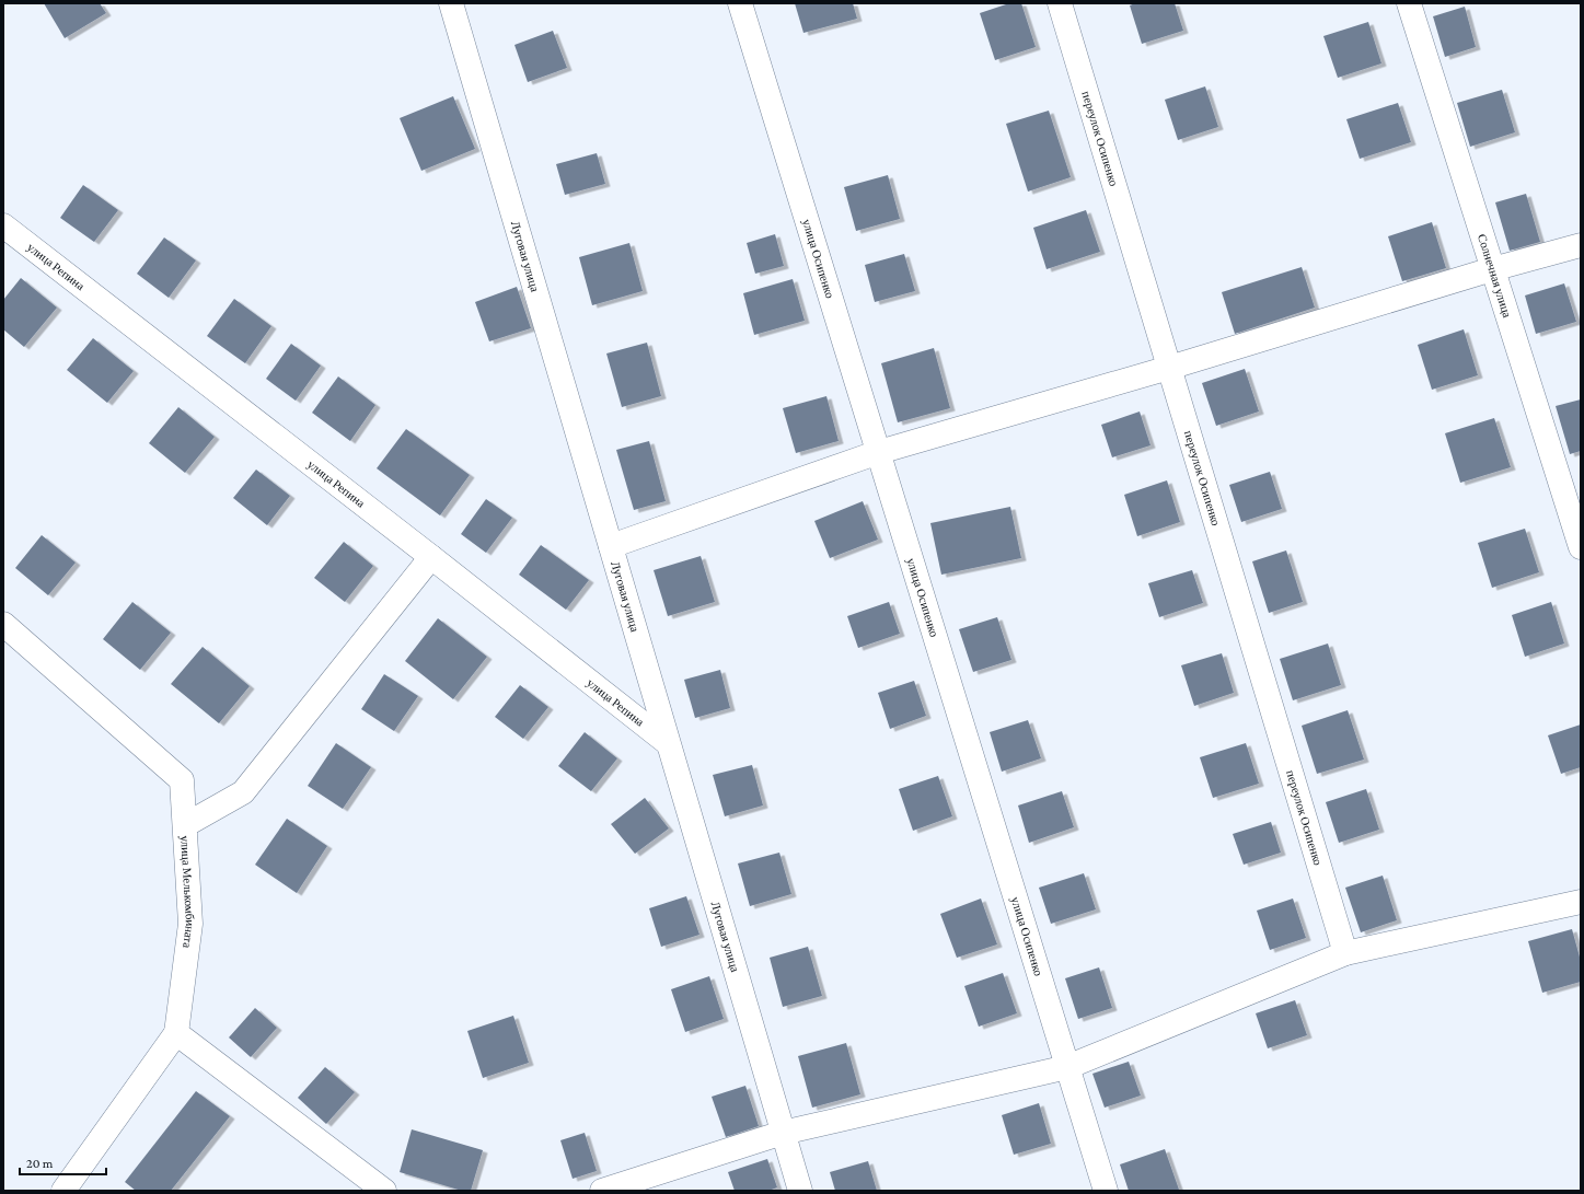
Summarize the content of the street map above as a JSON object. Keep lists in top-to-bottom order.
{
  "streets": {
    "street": [
      "переулок Осипенко",
      "Луговая улица",
      "улица Осипенко",
      "улица Репина",
      "Солнечная улица",
      "улица Мелькомбината"
    ]
  },
  "crossings": [
    ["Луговая улица", "улица Репина"]
  ],
  "scale_bar": "20 m"
}
